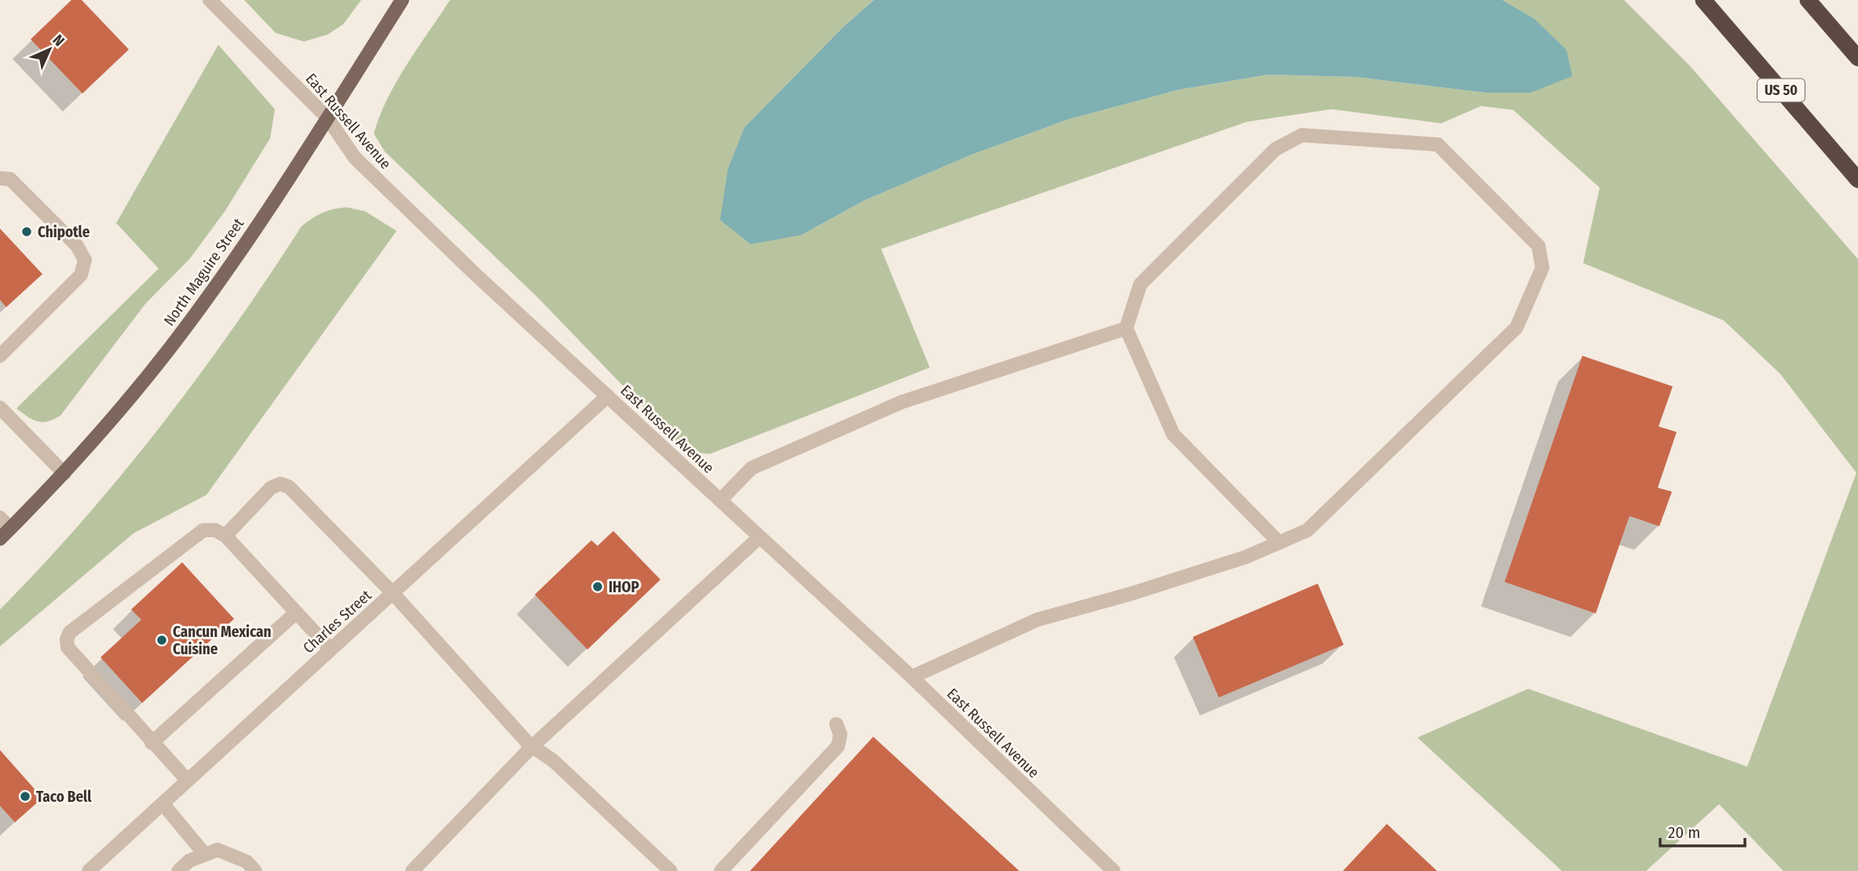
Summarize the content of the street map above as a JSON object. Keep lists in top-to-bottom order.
{
  "streets": {
    "highway": ["US 50"],
    "main road": ["North Maguire Street"],
    "street": ["East Russell Avenue", "Charles Street"]
  },
  "crossings": [
    ["East Russell Avenue", "North Maguire Street"],
    ["East Russell Avenue", "Charles Street"]
  ],
  "places": [
    "Chipotle",
    "IHOP",
    "Cancun Mexican Cuisine",
    "Taco Bell"
  ],
  "scale_bar": "20 m",
  "north": "top right"
}
